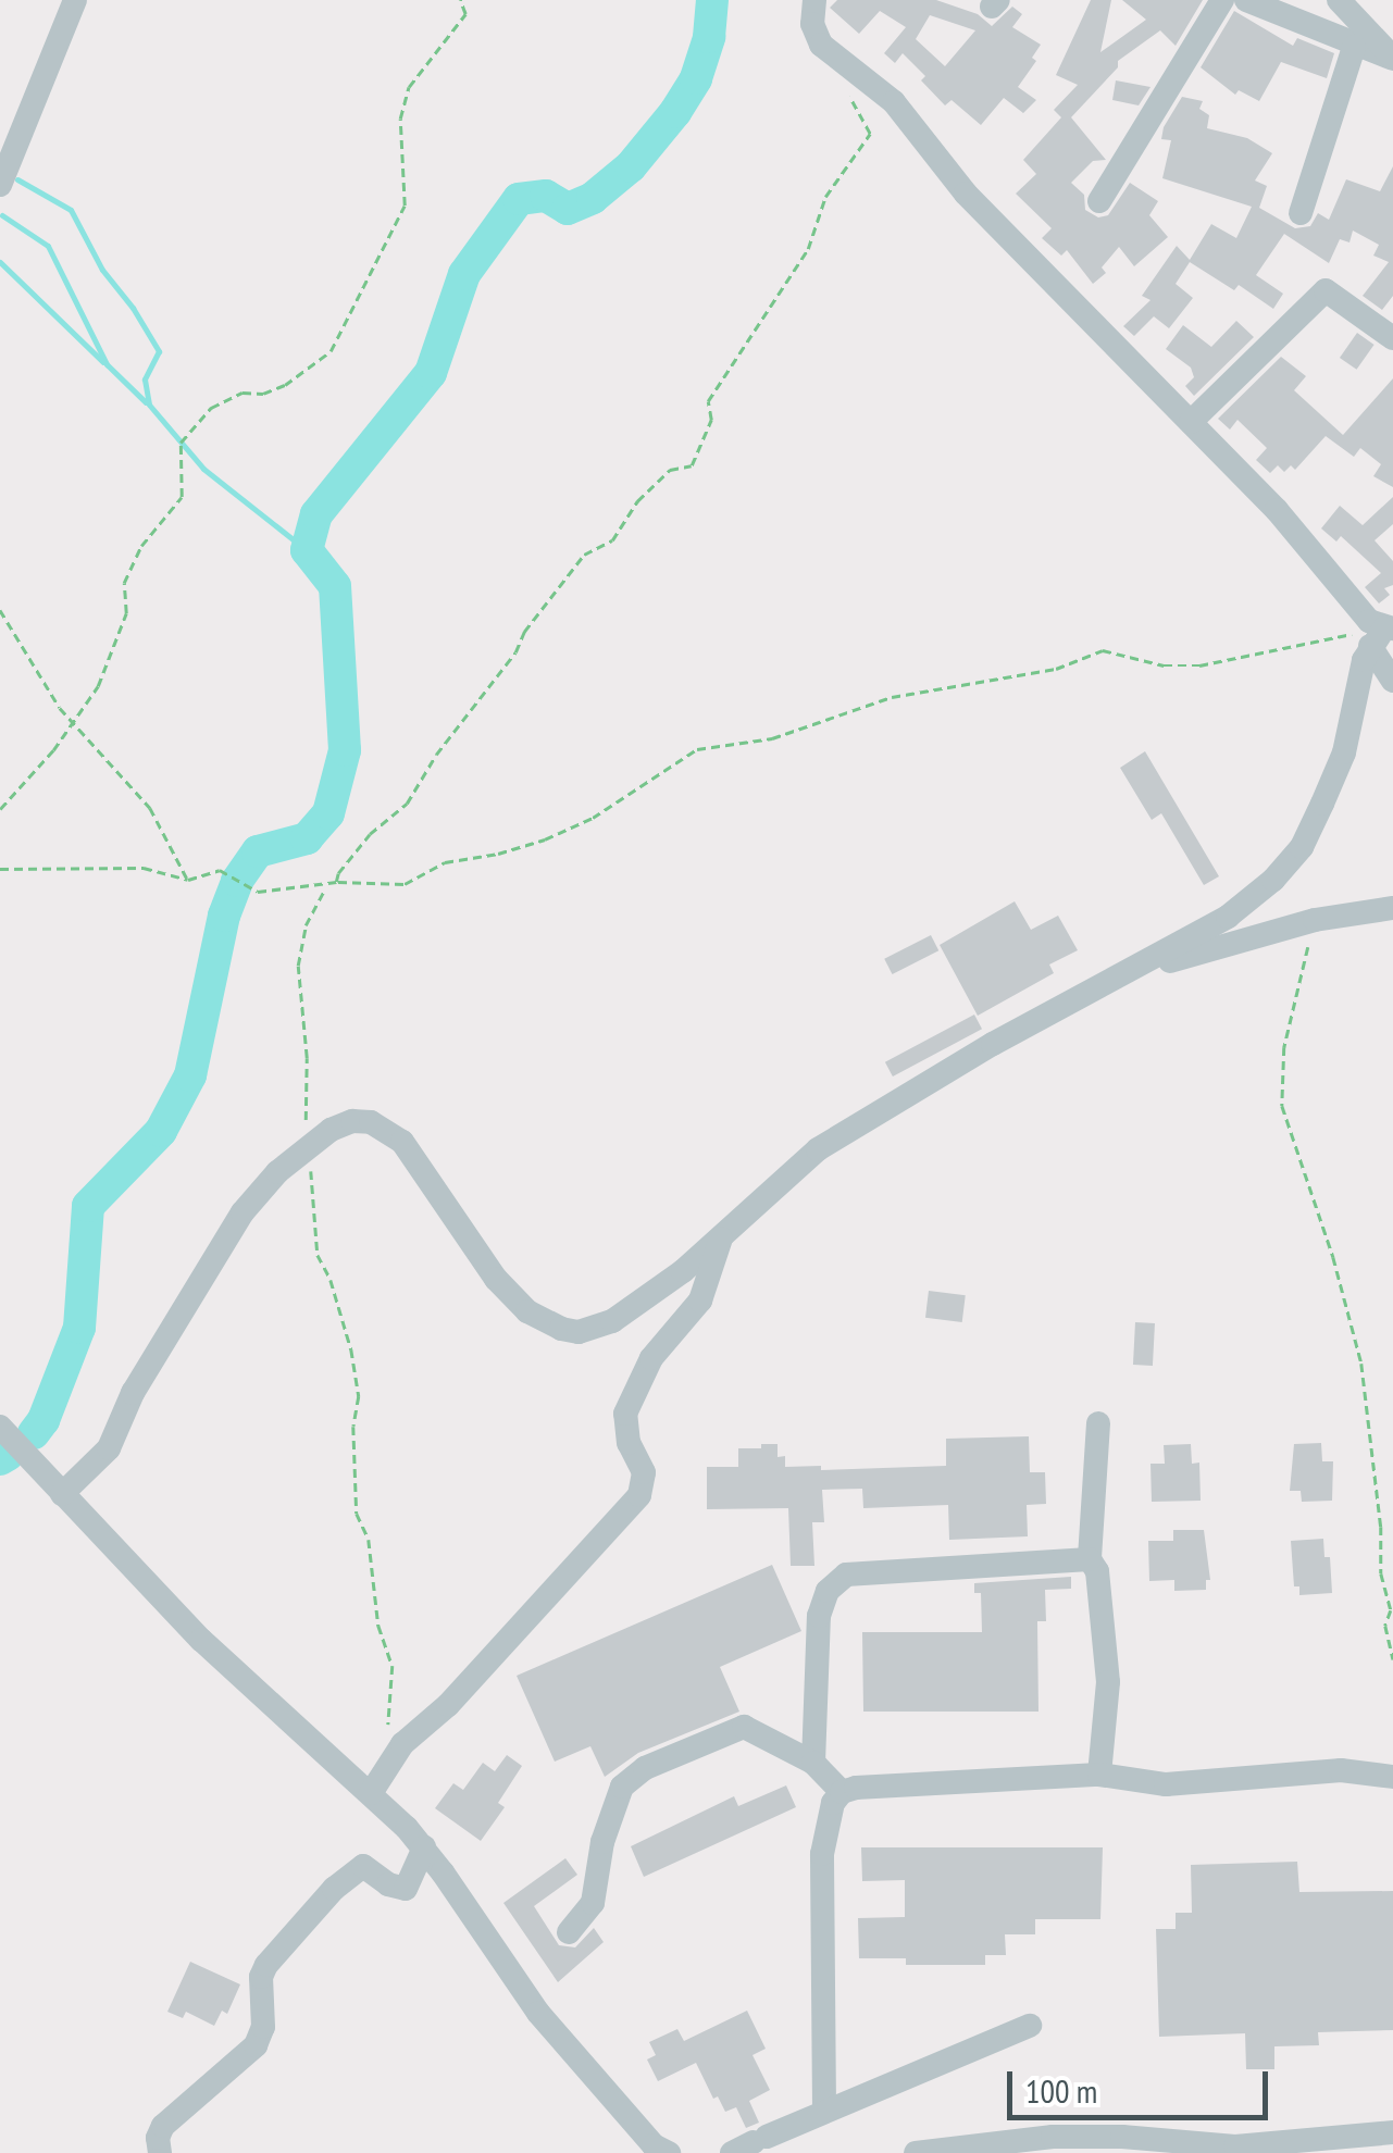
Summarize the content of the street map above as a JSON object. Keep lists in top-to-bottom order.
{
  "scale_bar": "100 m"
}
